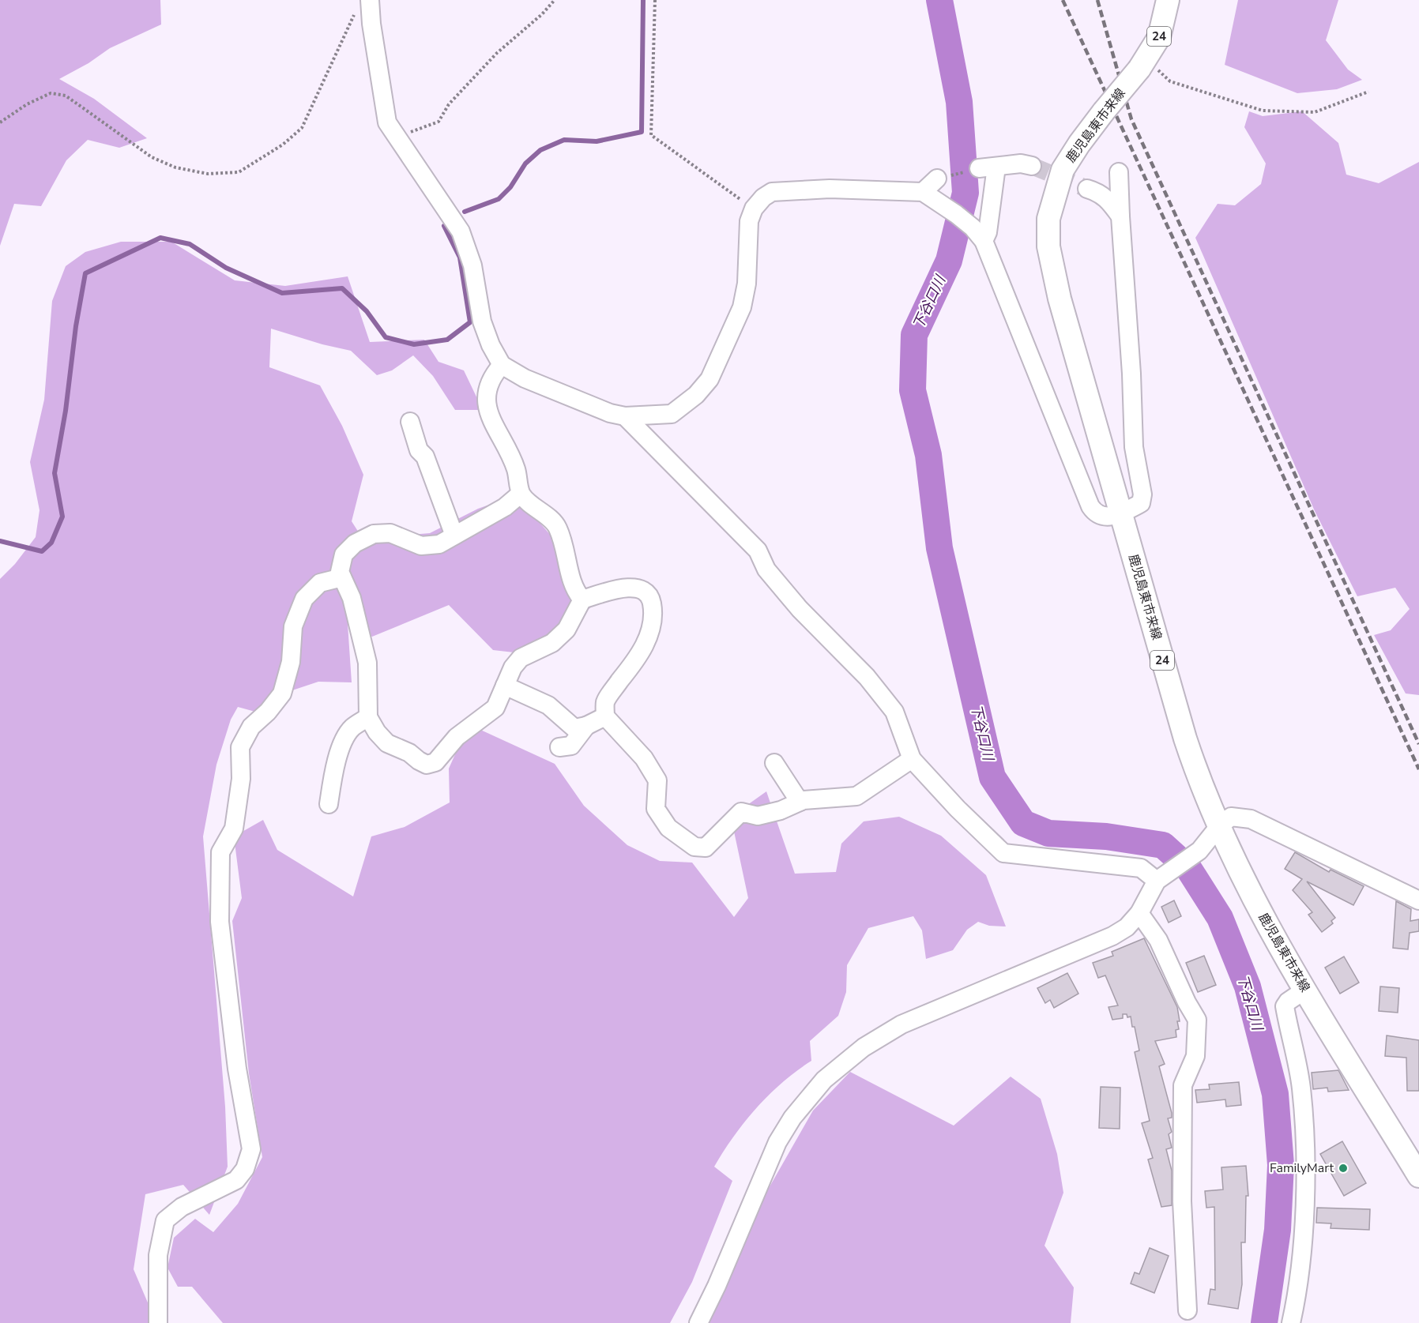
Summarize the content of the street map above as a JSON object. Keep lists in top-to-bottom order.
{
  "streets": {
    "main road": ["24", "鹿児島東市来線"]
  },
  "water": ["下谷口川"],
  "places": ["FamilyMart"]
}
